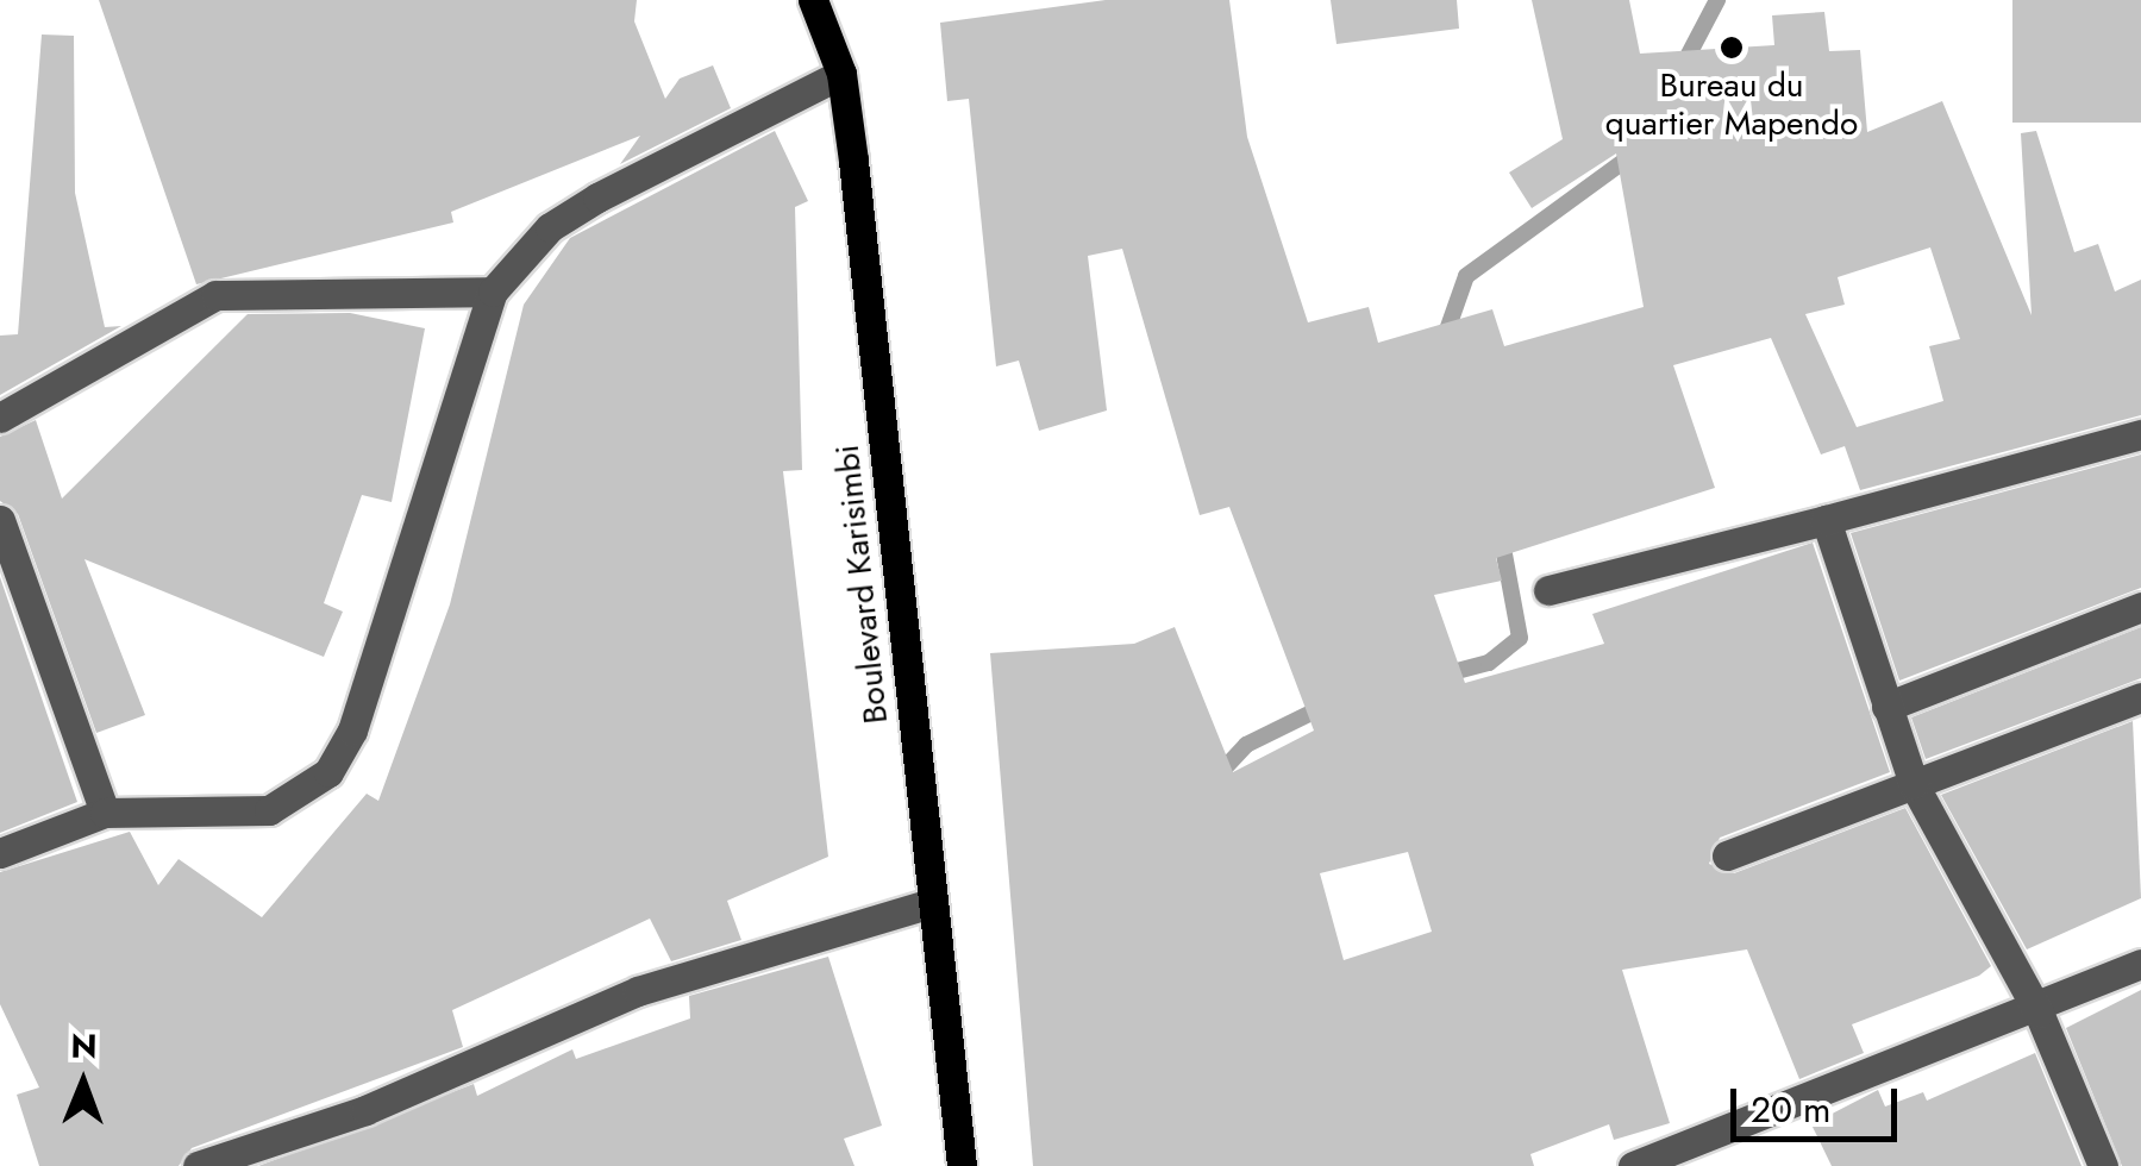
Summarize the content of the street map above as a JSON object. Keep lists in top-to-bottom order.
{
  "streets": {
    "main road": ["Boulevard Karisimbi"]
  },
  "places": ["Bureau du quartier Mapendo"],
  "scale_bar": "20 m",
  "north": "top"
}
